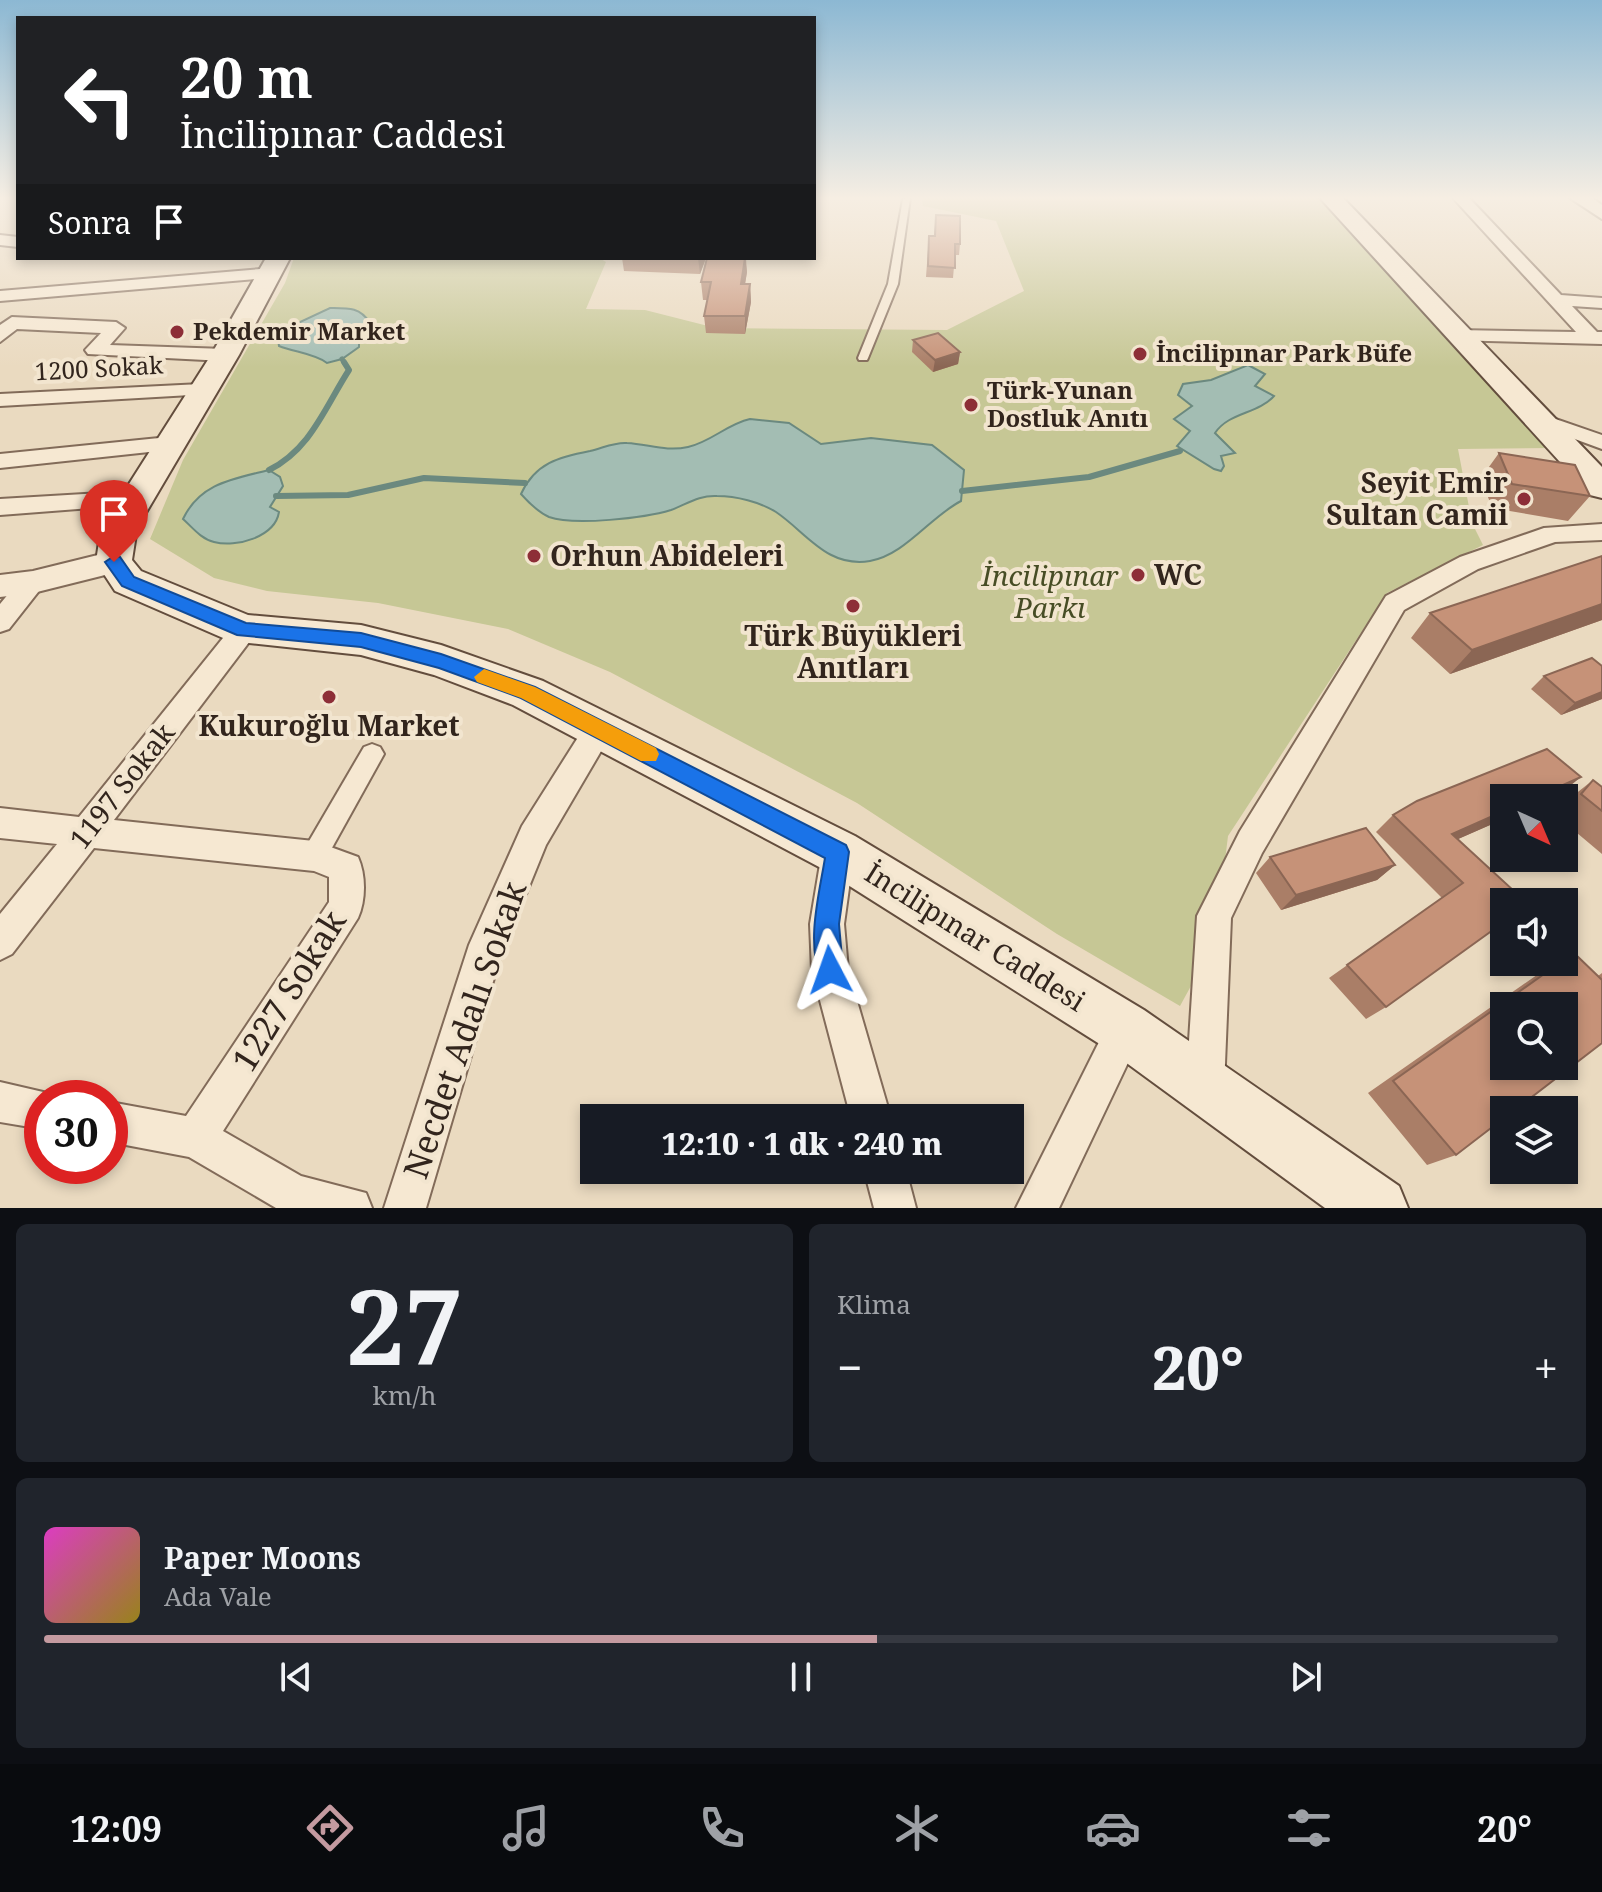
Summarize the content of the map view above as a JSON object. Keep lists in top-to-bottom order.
{
  "streets": {
    "main road": ["İncilipınar Caddesi"],
    "street": [
      "1200 Sokak",
      "1197 Sokak",
      "1227 Sokak",
      "Necdet Adalı Sokak"
    ]
  },
  "crossings": [
    ["1197 Sokak", "İncilipınar Caddesi"],
    ["1197 Sokak", "1227 Sokak"],
    ["İncilipınar Caddesi", "Necdet Adalı Sokak"]
  ],
  "parks": ["İncilipınar Parkı"],
  "places": [
    "Pekdemir Market",
    "İncilipınar Park Büfe",
    "Türk-Yunan Dostluk Anıtı",
    "Seyit Emir Sultan Camii",
    "Orhun Abideleri",
    "WC",
    "Türk Büyükleri Anıtları",
    "Kukuroğlu Market"
  ],
  "north": "bottom right",
  "page": {
    "turn": ["20 m", "İncilipınar Caddesi"],
    "then": "Sonra",
    "limit": "30",
    "trip": "12:10 · 1 dk · 240 m",
    "tile": [
      ["27", "km/h"],
      "Klima"
    ],
    "heat": ["−", "20°", "+"],
    "song": ["Paper Moons", "Ada Vale"],
    "tabs": ["12:09", "20°"]
  }
}
